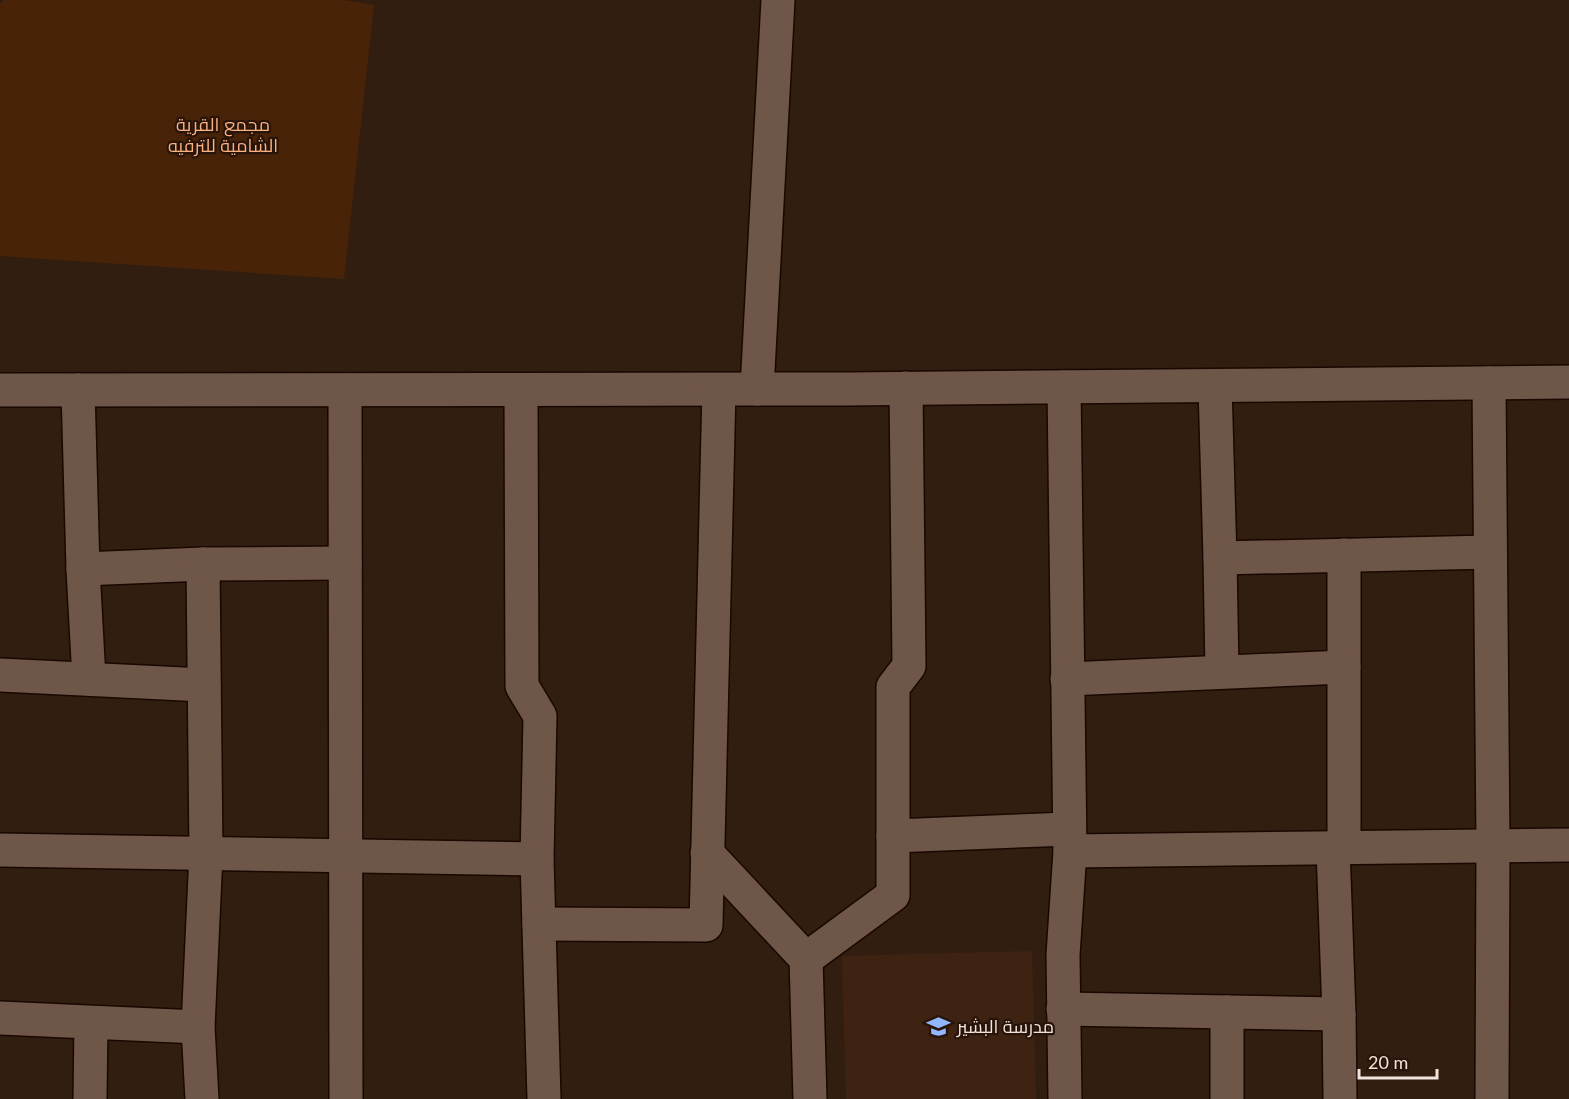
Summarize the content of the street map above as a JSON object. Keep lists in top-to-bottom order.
{
  "parks": ["مجمع القرية الشامية للترفيه"],
  "places": {
    "school or university": ["مدرسة البشير"]
  },
  "scale_bar": "20 m"
}
